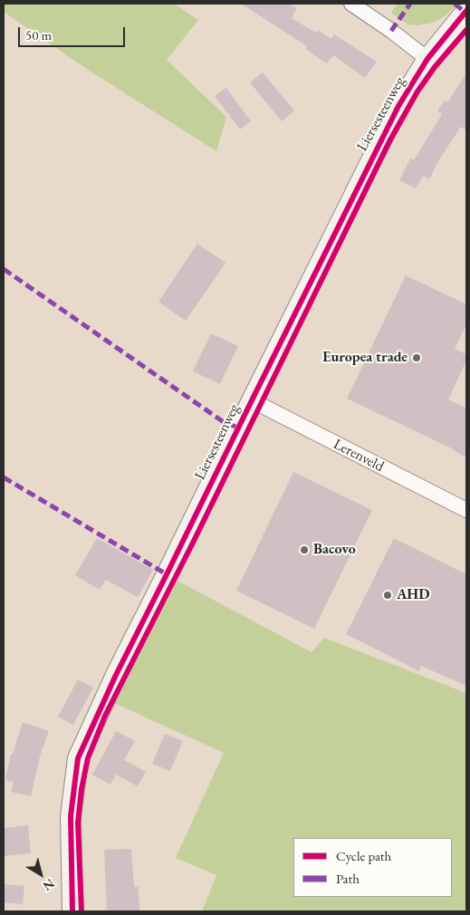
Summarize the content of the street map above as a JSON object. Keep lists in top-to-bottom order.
{
  "streets": {
    "street": ["Liersesteenweg", "Lerenveld"]
  },
  "crossings": [
    ["Liersesteenweg", "Lerenveld"]
  ],
  "places": ["Europea trade", "Bacovo", "AHD"],
  "legend": ["Cycle path", "Path"],
  "scale_bar": "50 m",
  "north": "bottom right"
}
